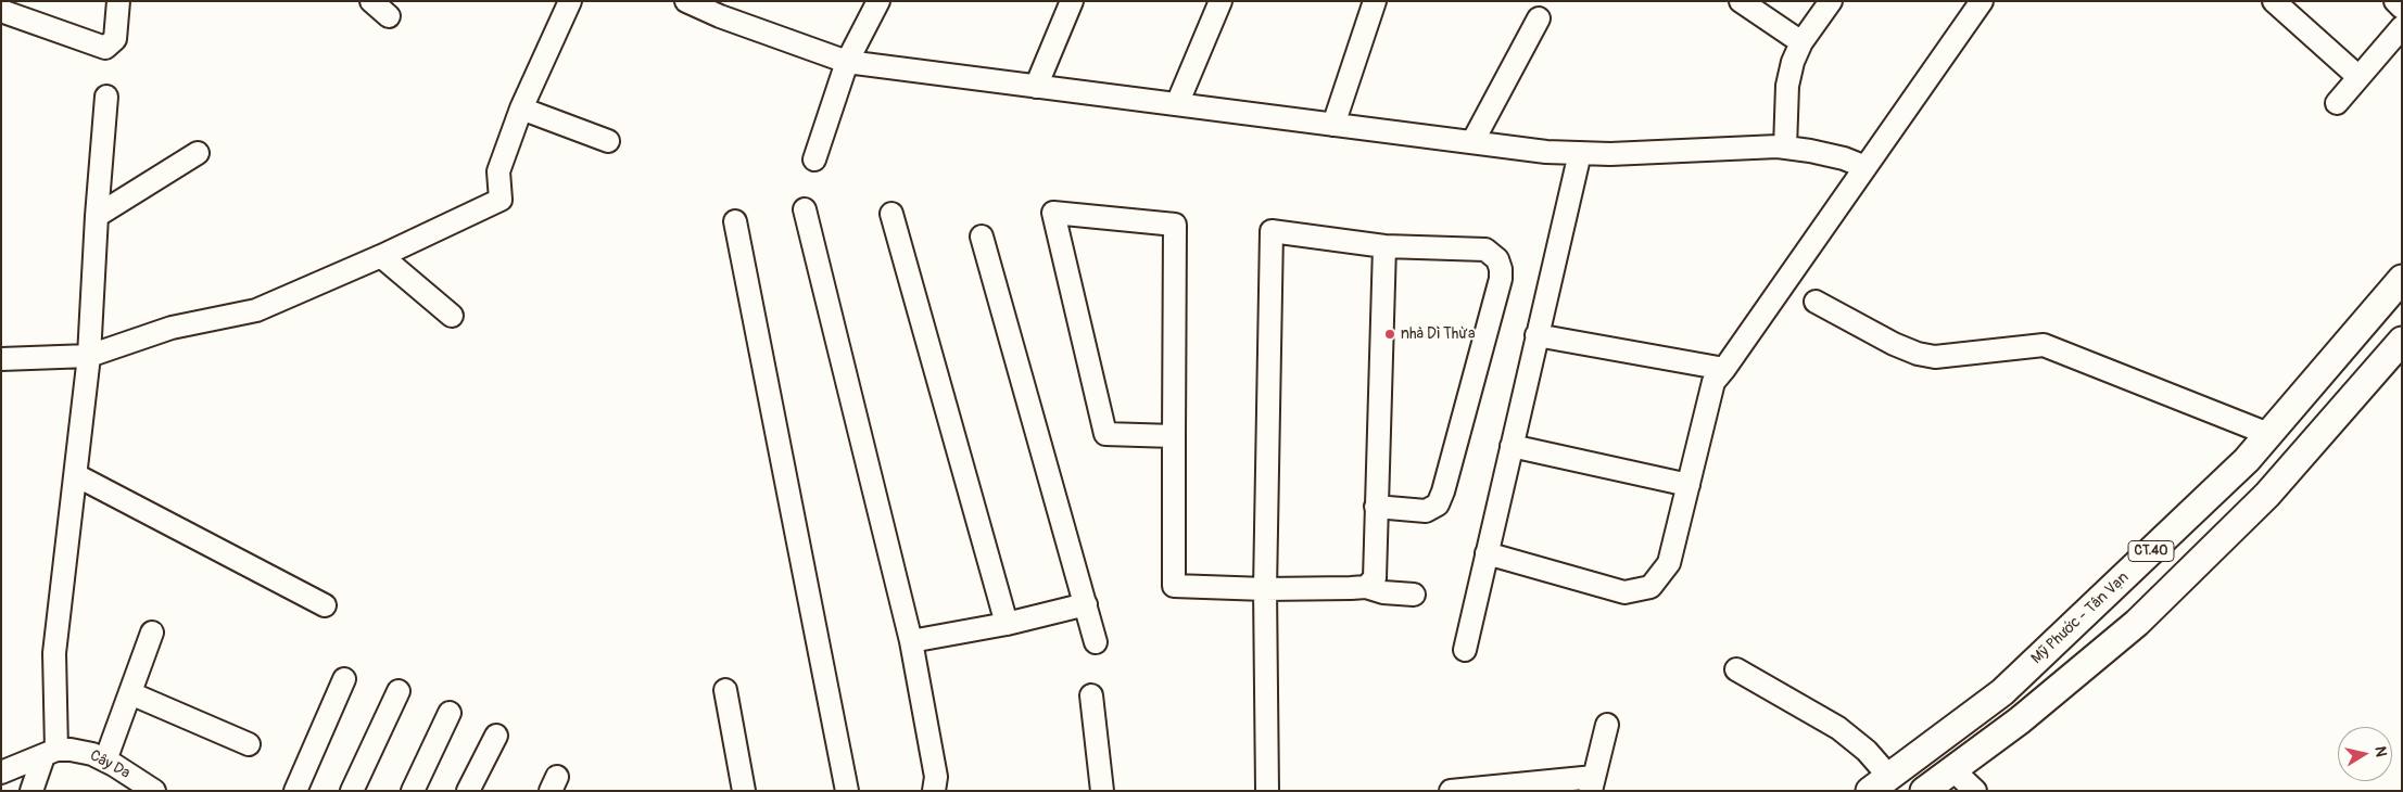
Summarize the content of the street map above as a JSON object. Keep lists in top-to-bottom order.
{
  "streets": {
    "main road": ["CT.40", "Mỹ Phước - Tân Vạn"],
    "street": ["Cây Da"]
  },
  "places": ["nhà Dì Thừa"],
  "north": "right"
}
